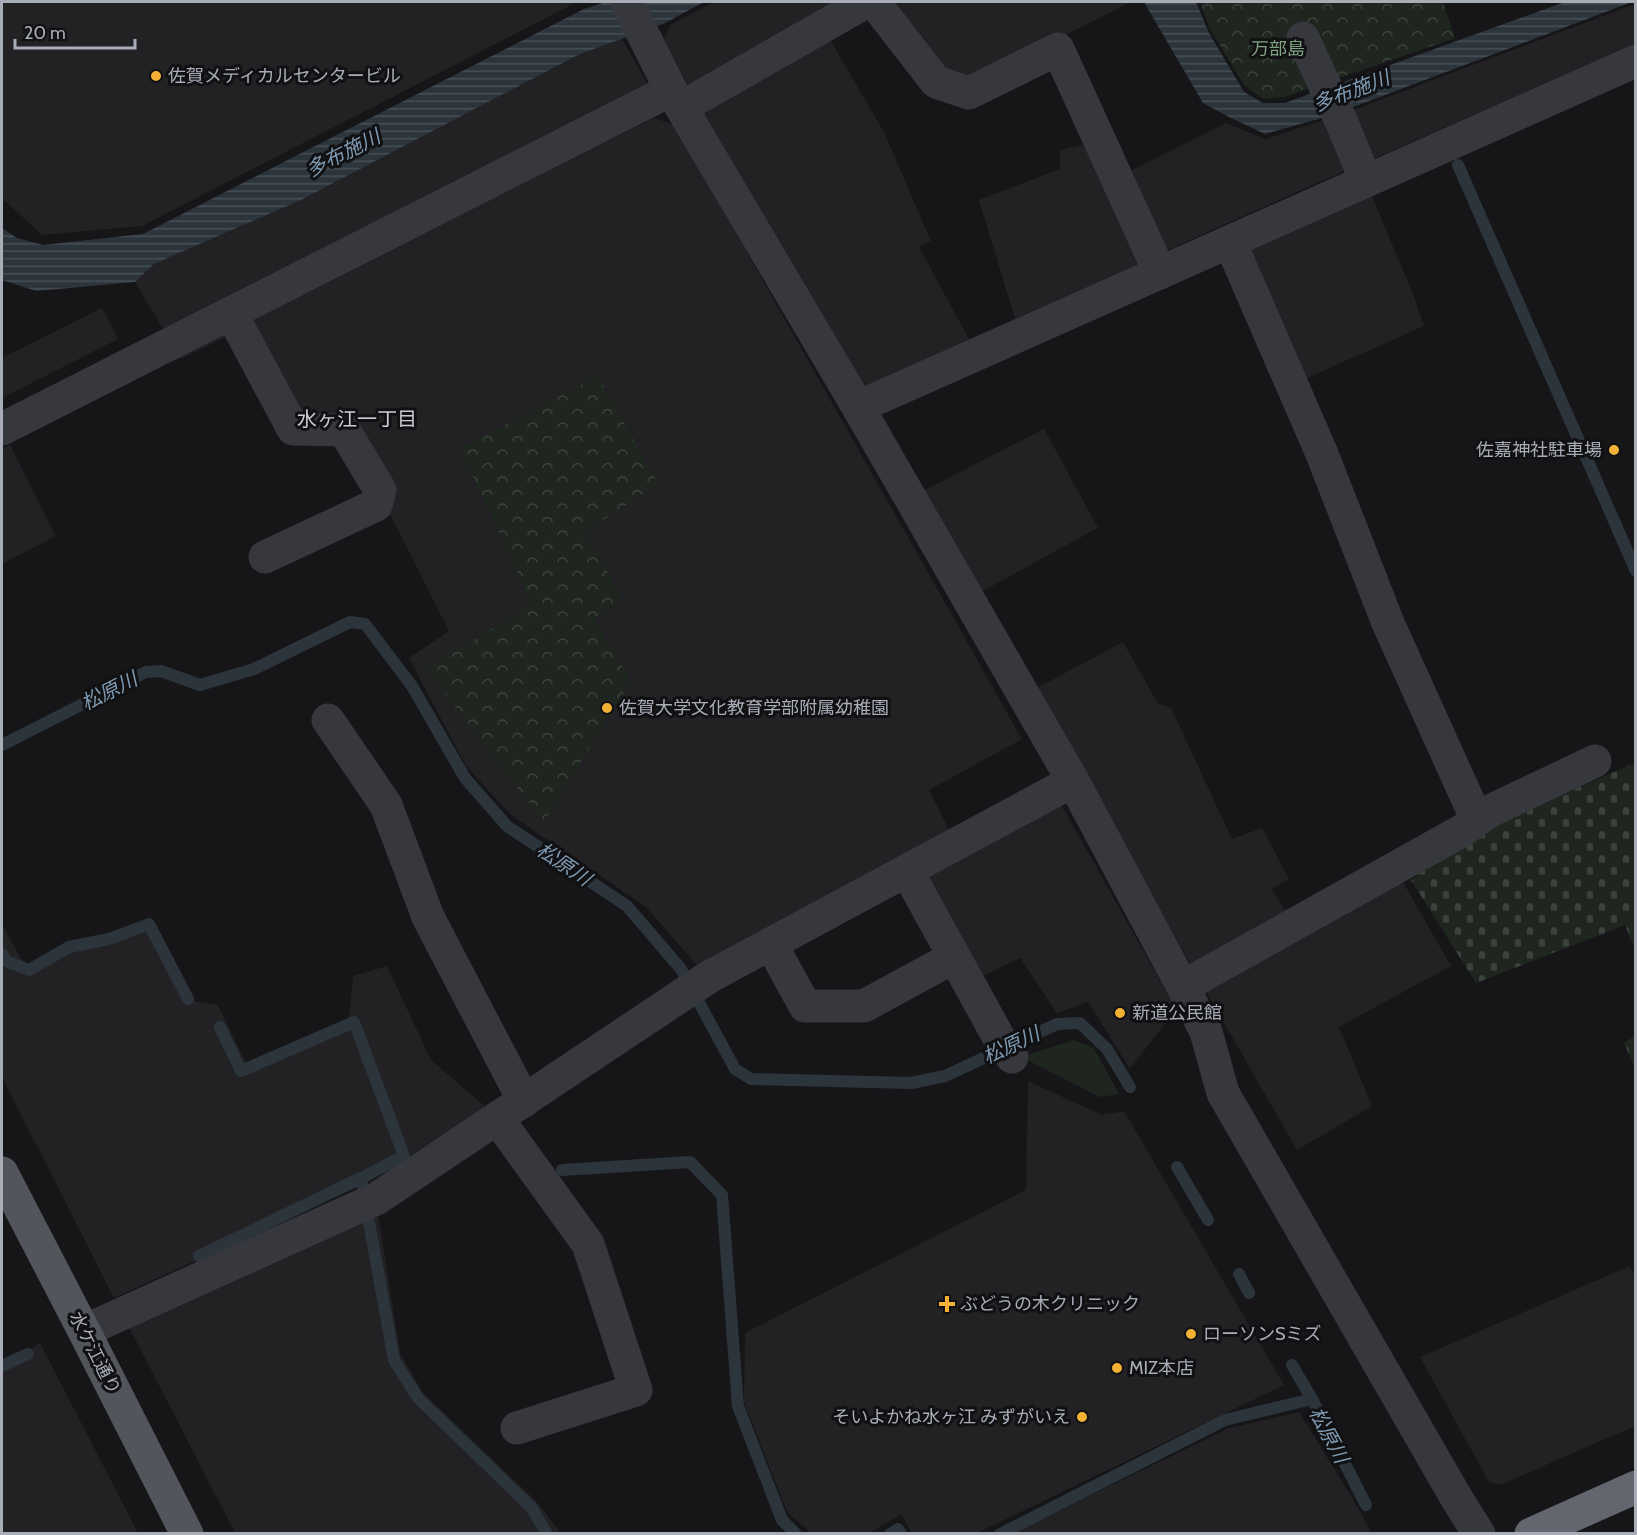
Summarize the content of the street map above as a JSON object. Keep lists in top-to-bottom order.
{
  "streets": {
    "main road": ["水ケ江通り"]
  },
  "districts": ["水ヶ江一丁目"],
  "water": ["多布施川", "松原川"],
  "parks": ["万部島"],
  "places": {
    "other": [
      "佐賀メディカルセンタービル",
      "佐嘉神社駐車場",
      "佐賀大学文化教育学部附属幼稚園",
      "新道公民館",
      "ローソンSミズ",
      "MIZ本店",
      "そいよかね水ヶ江 みずがいえ"
    ],
    "health": ["ぶどうの木クリニック"]
  },
  "scale_bar": "20 m"
}
